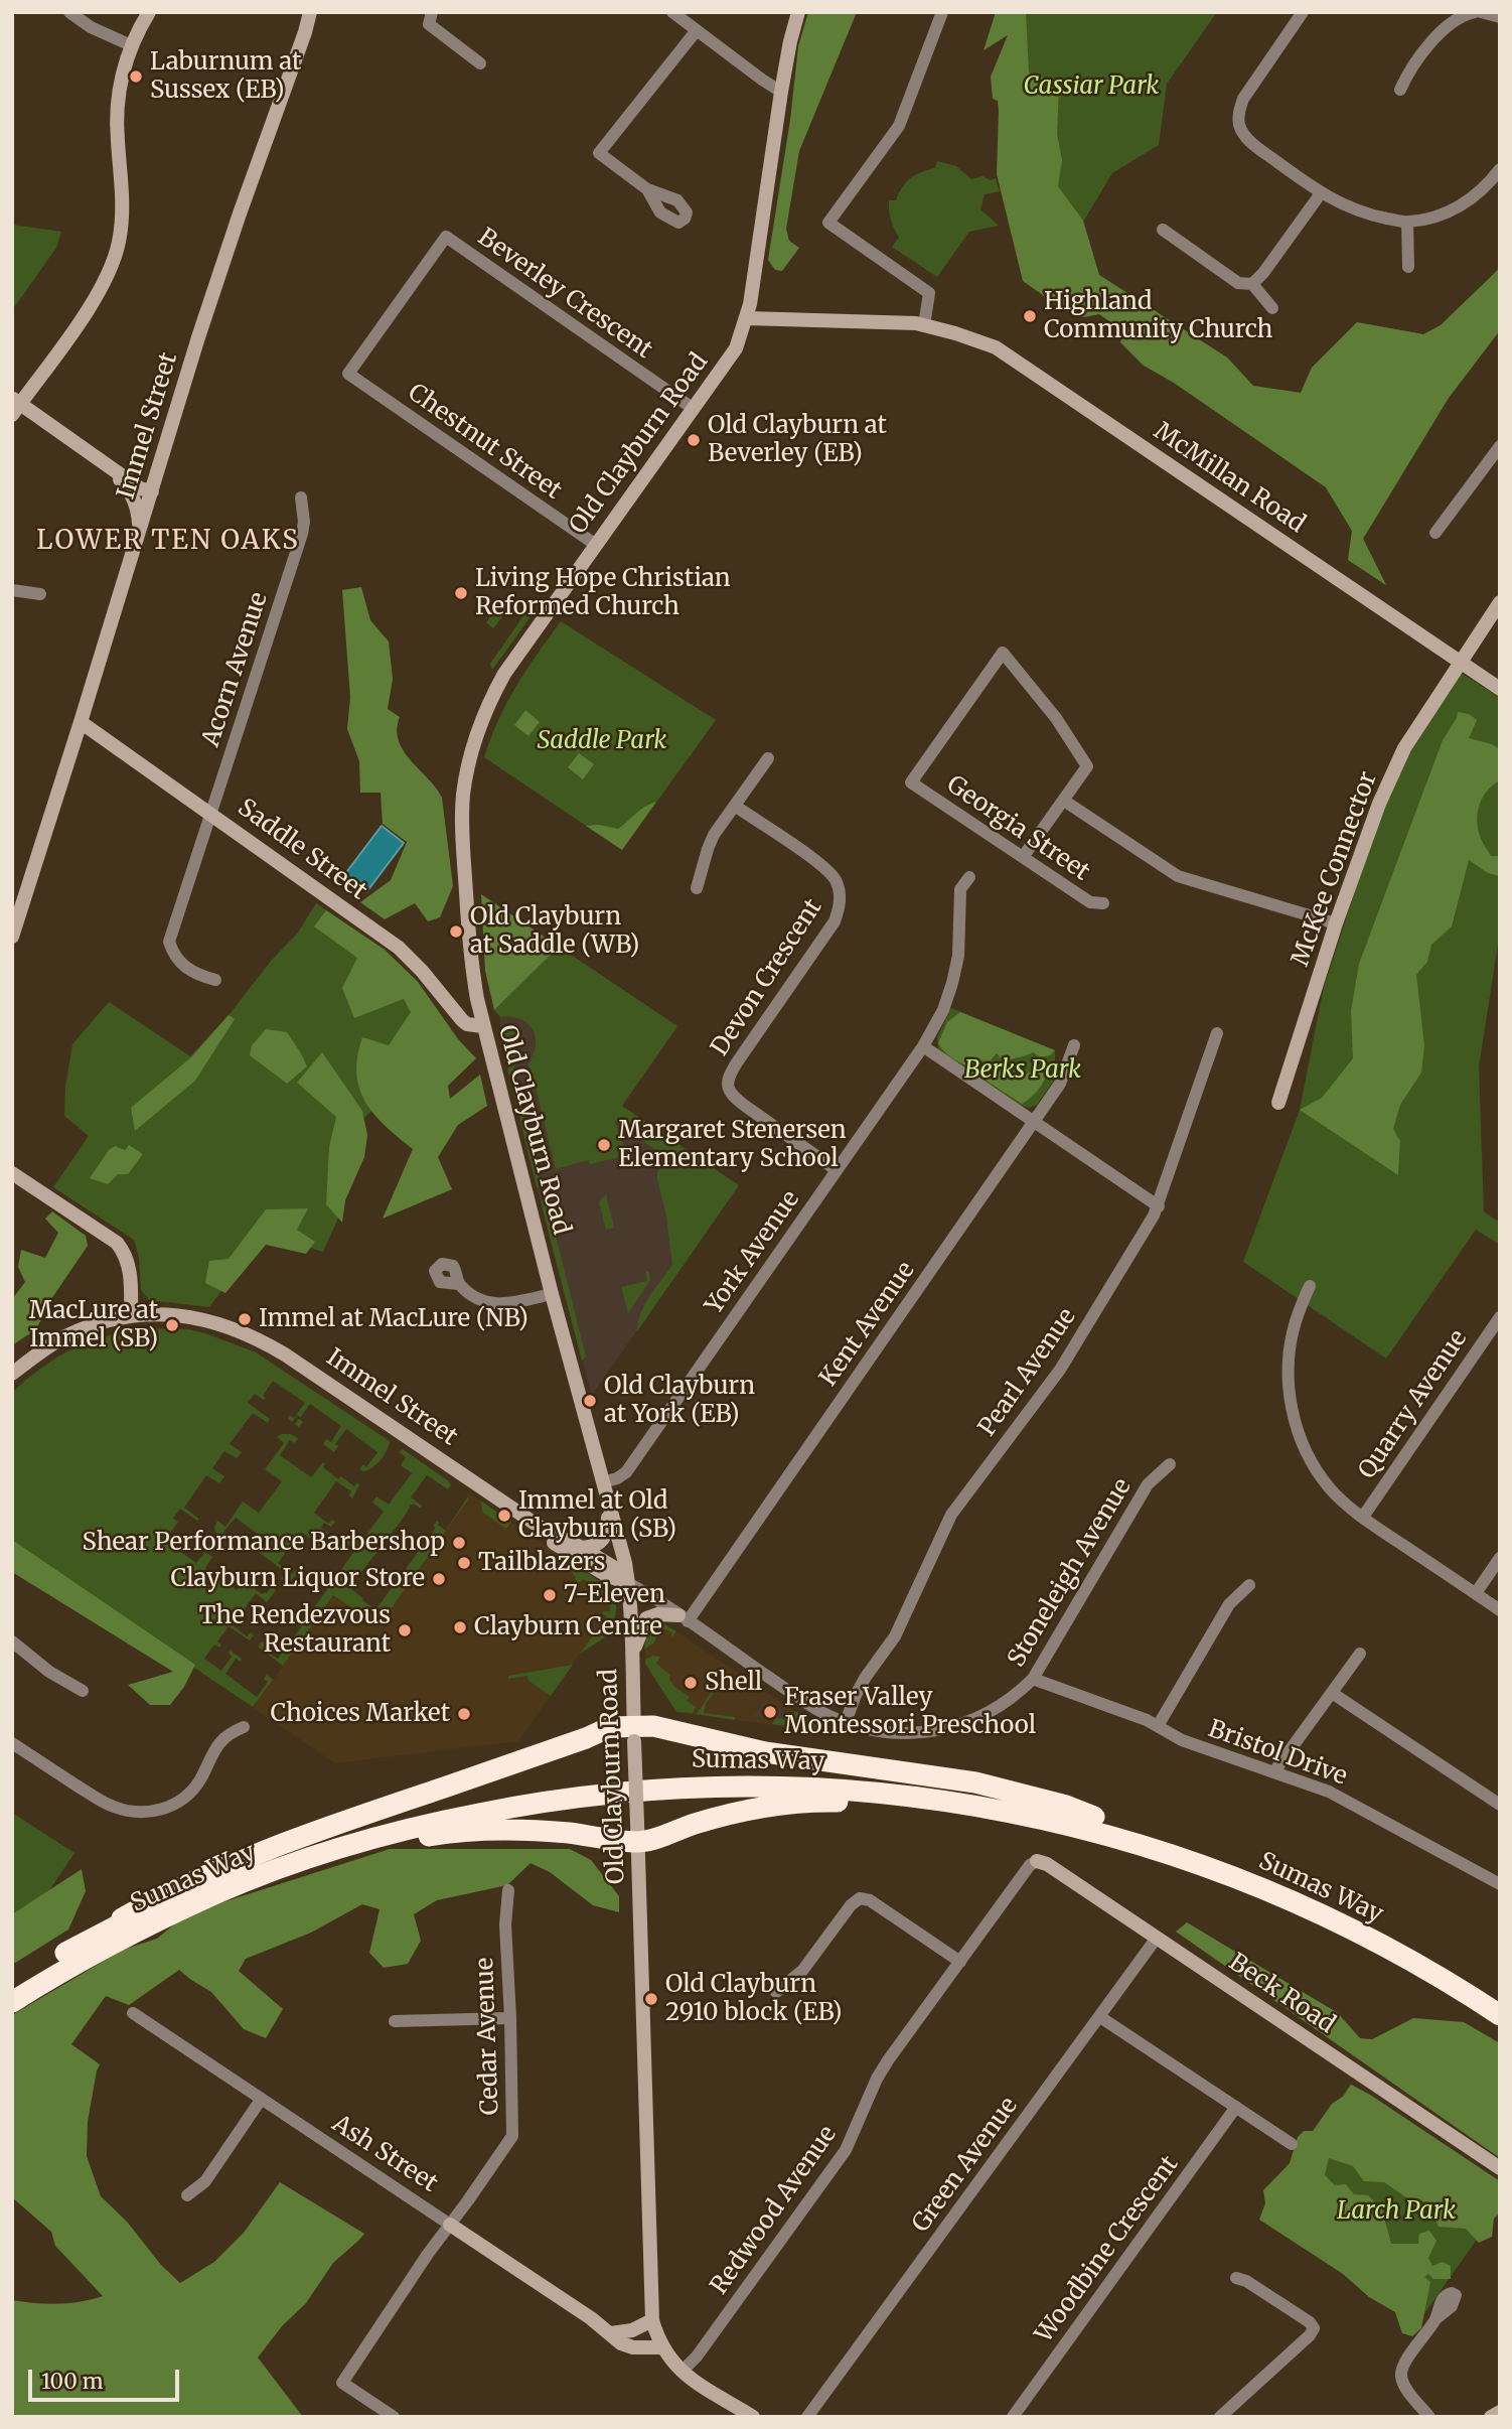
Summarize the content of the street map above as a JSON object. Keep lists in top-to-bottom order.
{
  "streets": {
    "highway": ["Sumas Way"],
    "street": [
      "Beverley Crescent",
      "Immel Street",
      "Chestnut Street",
      "Old Clayburn Road",
      "McMillan Road",
      "Acorn Avenue",
      "Georgia Street",
      "Saddle Street",
      "McKee Connector",
      "Devon Crescent",
      "York Avenue",
      "Kent Avenue",
      "Pearl Avenue",
      "Quarry Avenue",
      "Stoneleigh Avenue",
      "Bristol Drive",
      "Beck Road",
      "Cedar Avenue",
      "Ash Street",
      "Green Avenue",
      "Redwood Avenue",
      "Woodbine Crescent"
    ]
  },
  "crossings": [
    ["Beverley Crescent", "Chestnut Street"],
    ["Beverley Crescent", "Old Clayburn Road"],
    ["Immel Street", "Old Clayburn Road"],
    ["Immel Street", "Saddle Street"],
    ["Immel Street", "Kent Avenue"],
    ["Immel Street", "Pearl Avenue"],
    ["Immel Street", "Stoneleigh Avenue"],
    ["Chestnut Street", "Old Clayburn Road"],
    ["Old Clayburn Road", "McMillan Road"],
    ["Old Clayburn Road", "Saddle Street"],
    ["Old Clayburn Road", "York Avenue"],
    ["Old Clayburn Road", "Ash Street"],
    ["McMillan Road", "McKee Connector"],
    ["Acorn Avenue", "Saddle Street"],
    ["Devon Crescent", "York Avenue"],
    ["Pearl Avenue", "Stoneleigh Avenue"],
    ["Stoneleigh Avenue", "Bristol Drive"],
    ["Beck Road", "Green Avenue"],
    ["Beck Road", "Redwood Avenue"],
    ["Cedar Avenue", "Ash Street"]
  ],
  "districts": ["LOWER TEN OAKS"],
  "parks": [
    "Cassiar Park",
    "Saddle Park",
    "Berks Park",
    "Larch Park"
  ],
  "places": [
    "Laburnum at Sussex (EB)",
    "Highland Community Church",
    "Old Clayburn at Beverley (EB)",
    "Living Hope Christian Reformed Church",
    "Old Clayburn at Saddle (WB)",
    "Margaret Stenersen Elementary School",
    "Immel at MacLure (NB)",
    "MacLure at Immel (SB)",
    "Old Clayburn at York (EB)",
    "Immel at Old Clayburn (SB)",
    "Shear Performance Barbershop",
    "Tailblazers",
    "Clayburn Liquor Store",
    "7-Eleven",
    "Clayburn Centre",
    "The Rendezvous Restaurant",
    "Shell",
    "Fraser Valley Montessori Preschool",
    "Choices Market",
    "Old Clayburn 2910 block (EB)"
  ],
  "scale_bar": "100 m"
}
